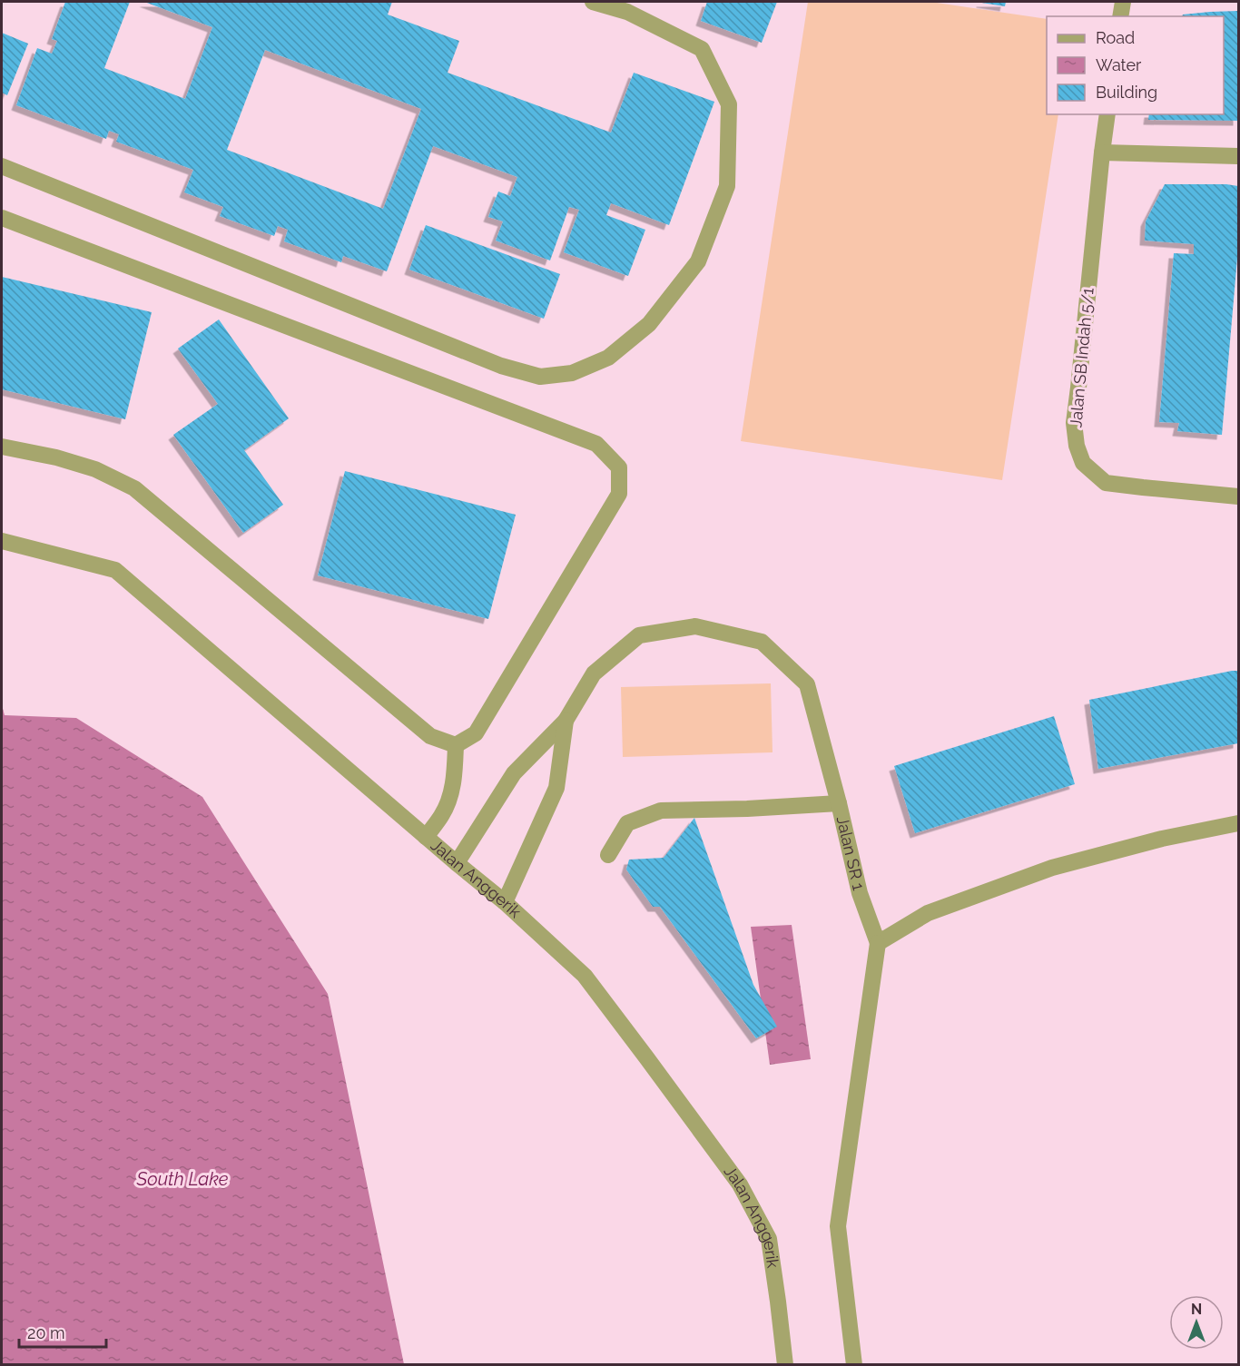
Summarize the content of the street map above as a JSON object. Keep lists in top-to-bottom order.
{
  "streets": {
    "street": ["Jalan SB Indah 5/1", "Jalan SR 1", "Jalan Anggerik"]
  },
  "water": ["South Lake"],
  "legend": ["Road", "Water", "Building"],
  "scale_bar": "20 m",
  "north": "top"
}
